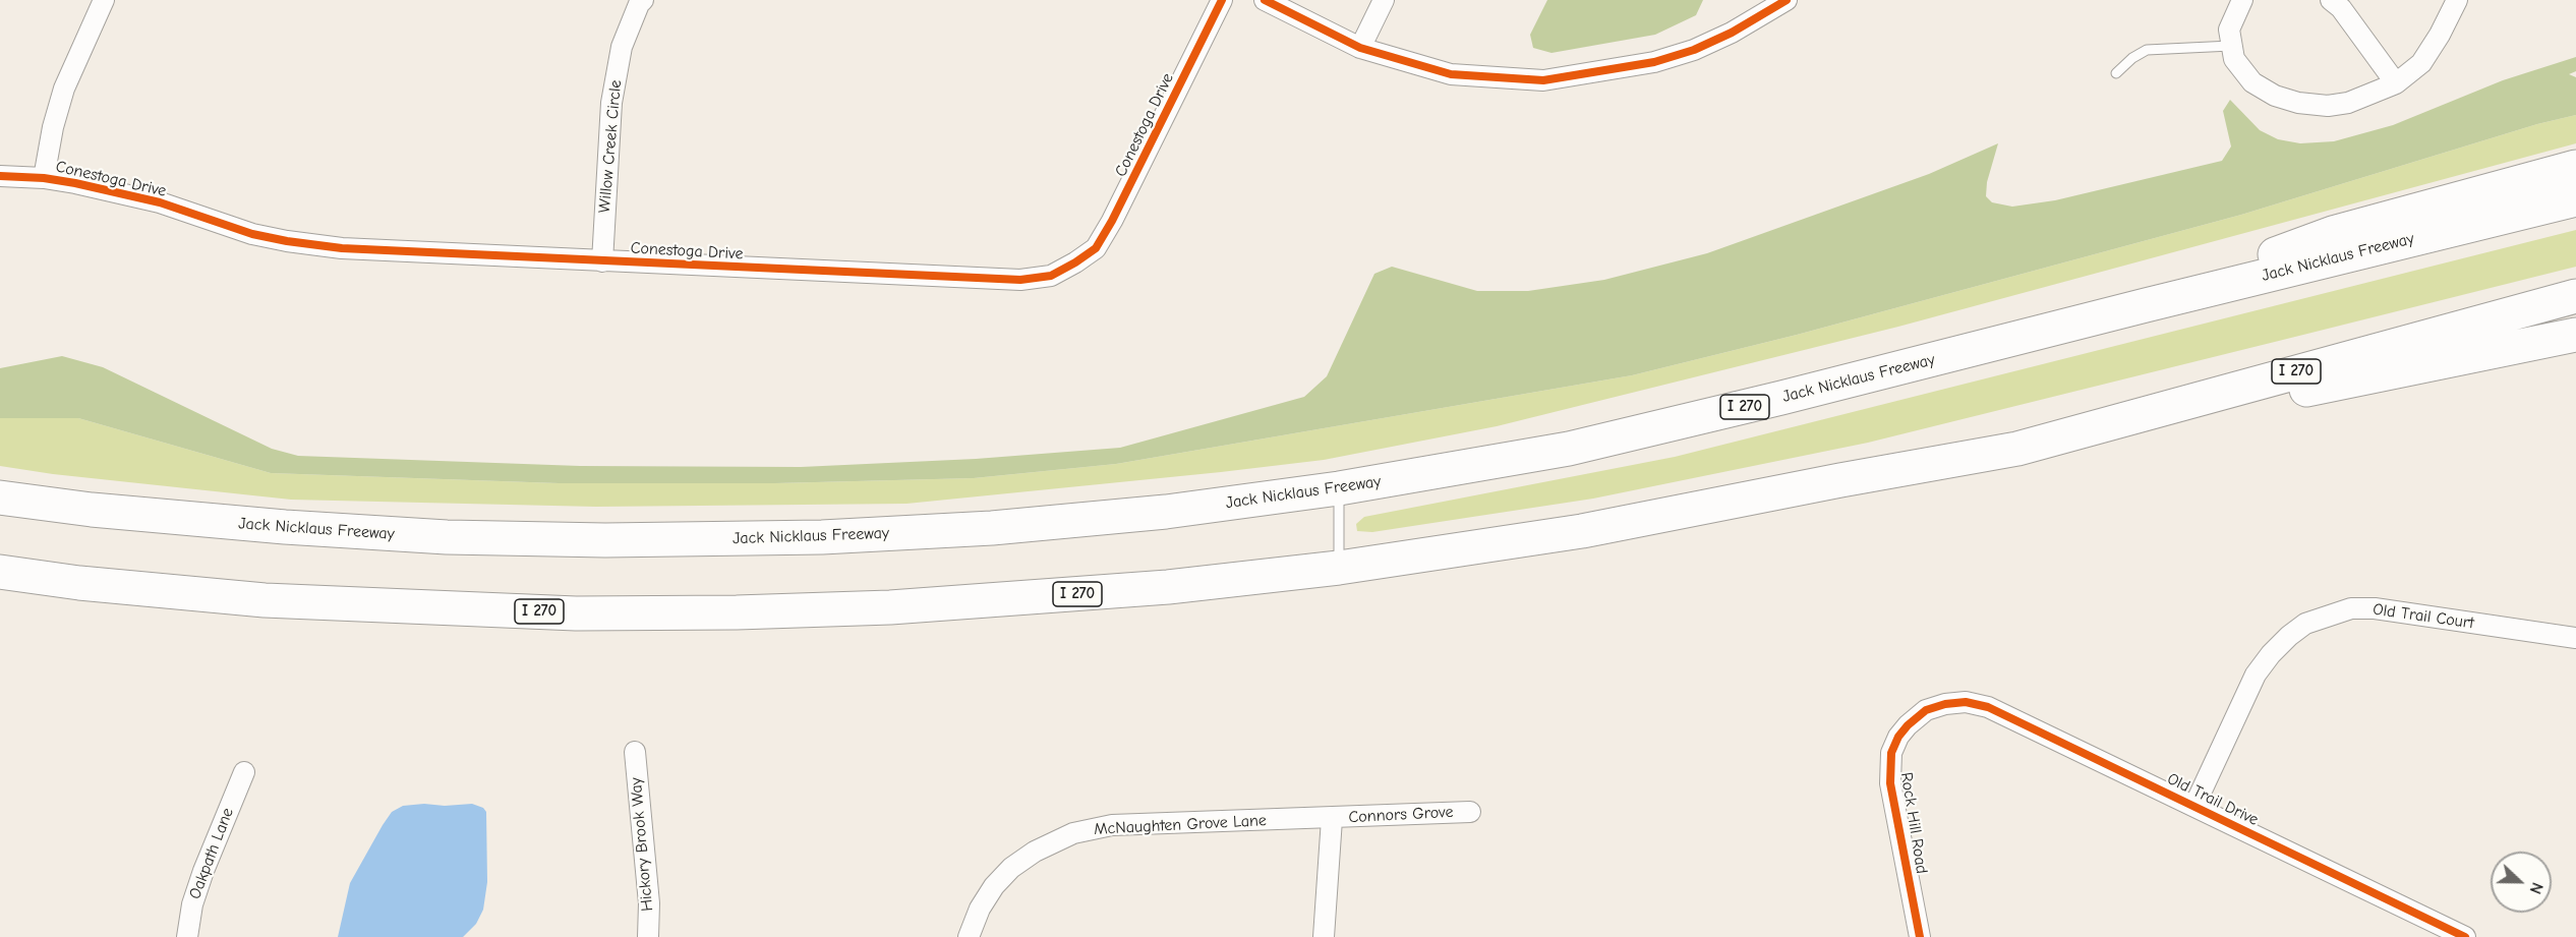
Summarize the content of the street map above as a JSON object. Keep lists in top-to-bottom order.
{
  "streets": {
    "highway": ["Jack Nicklaus Freeway", "I 270"],
    "street": [
      "Conestoga Drive",
      "Willow Creek Circle",
      "Old Trail Court",
      "Old Trail Drive",
      "Connors Grove",
      "Rock Hill Road",
      "McNaughten Grove Lane",
      "Hickory Brook Way",
      "Oakpath Lane"
    ]
  },
  "crossings": [
    ["Conestoga Drive", "Willow Creek Circle"],
    ["Old Trail Court", "Old Trail Drive"],
    ["Old Trail Drive", "Rock Hill Road"],
    ["Connors Grove", "McNaughten Grove Lane"]
  ],
  "north": "right"
}
